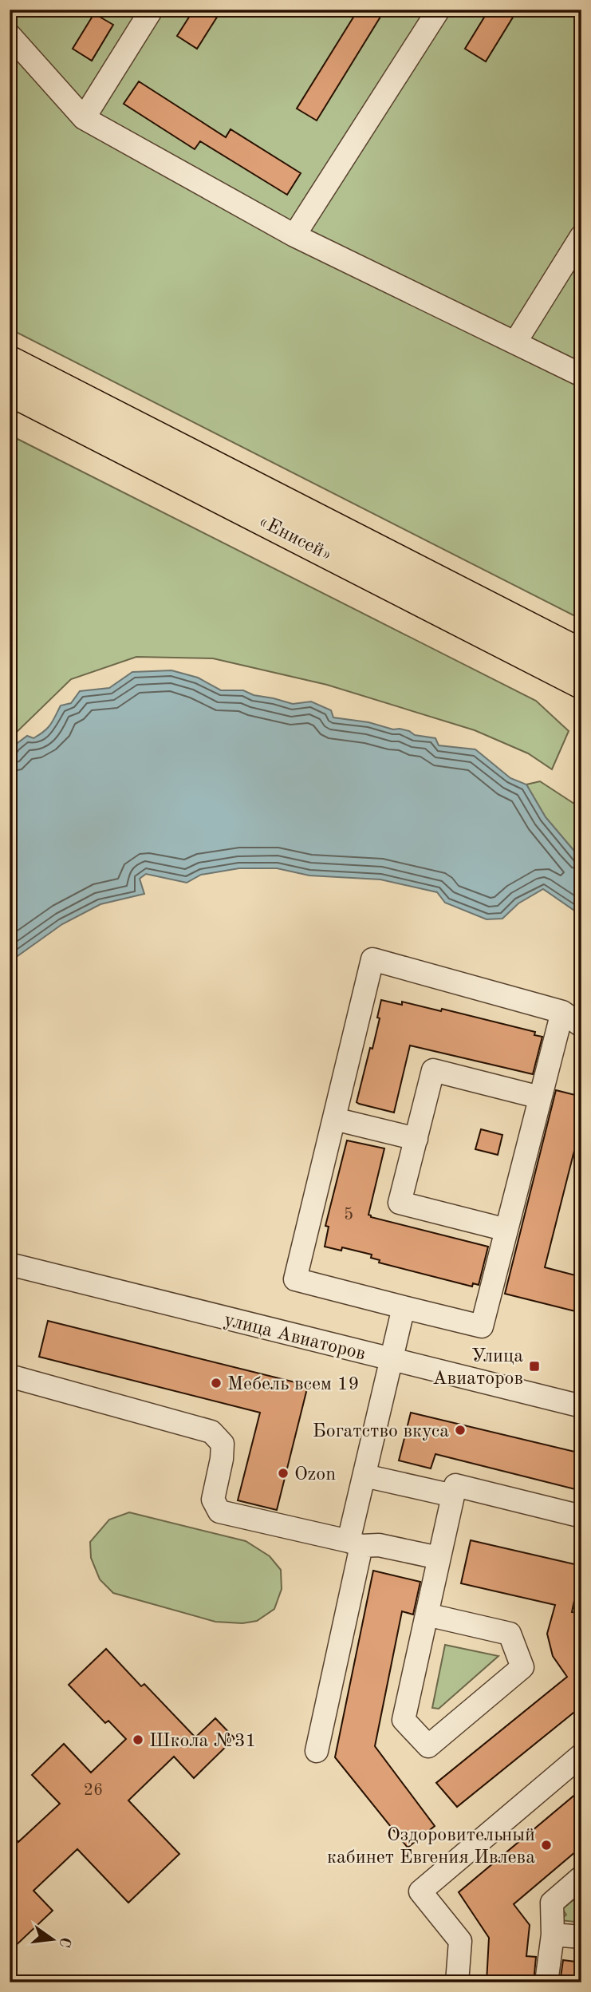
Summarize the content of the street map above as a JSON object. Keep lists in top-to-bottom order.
{
  "streets": {
    "highway": ["«Енисей»"],
    "street": ["улица Авиаторов"]
  },
  "places": {
    "transit": ["Улица Авиаторов"],
    "other": [
      "Мебель всем 19",
      "Богатство вкуса",
      "Ozon",
      "Школа №31",
      "Оздоровительный кабинет Евгения Ивлева"
    ]
  },
  "house_numbers": ["5", "26"],
  "north": "right"
}
